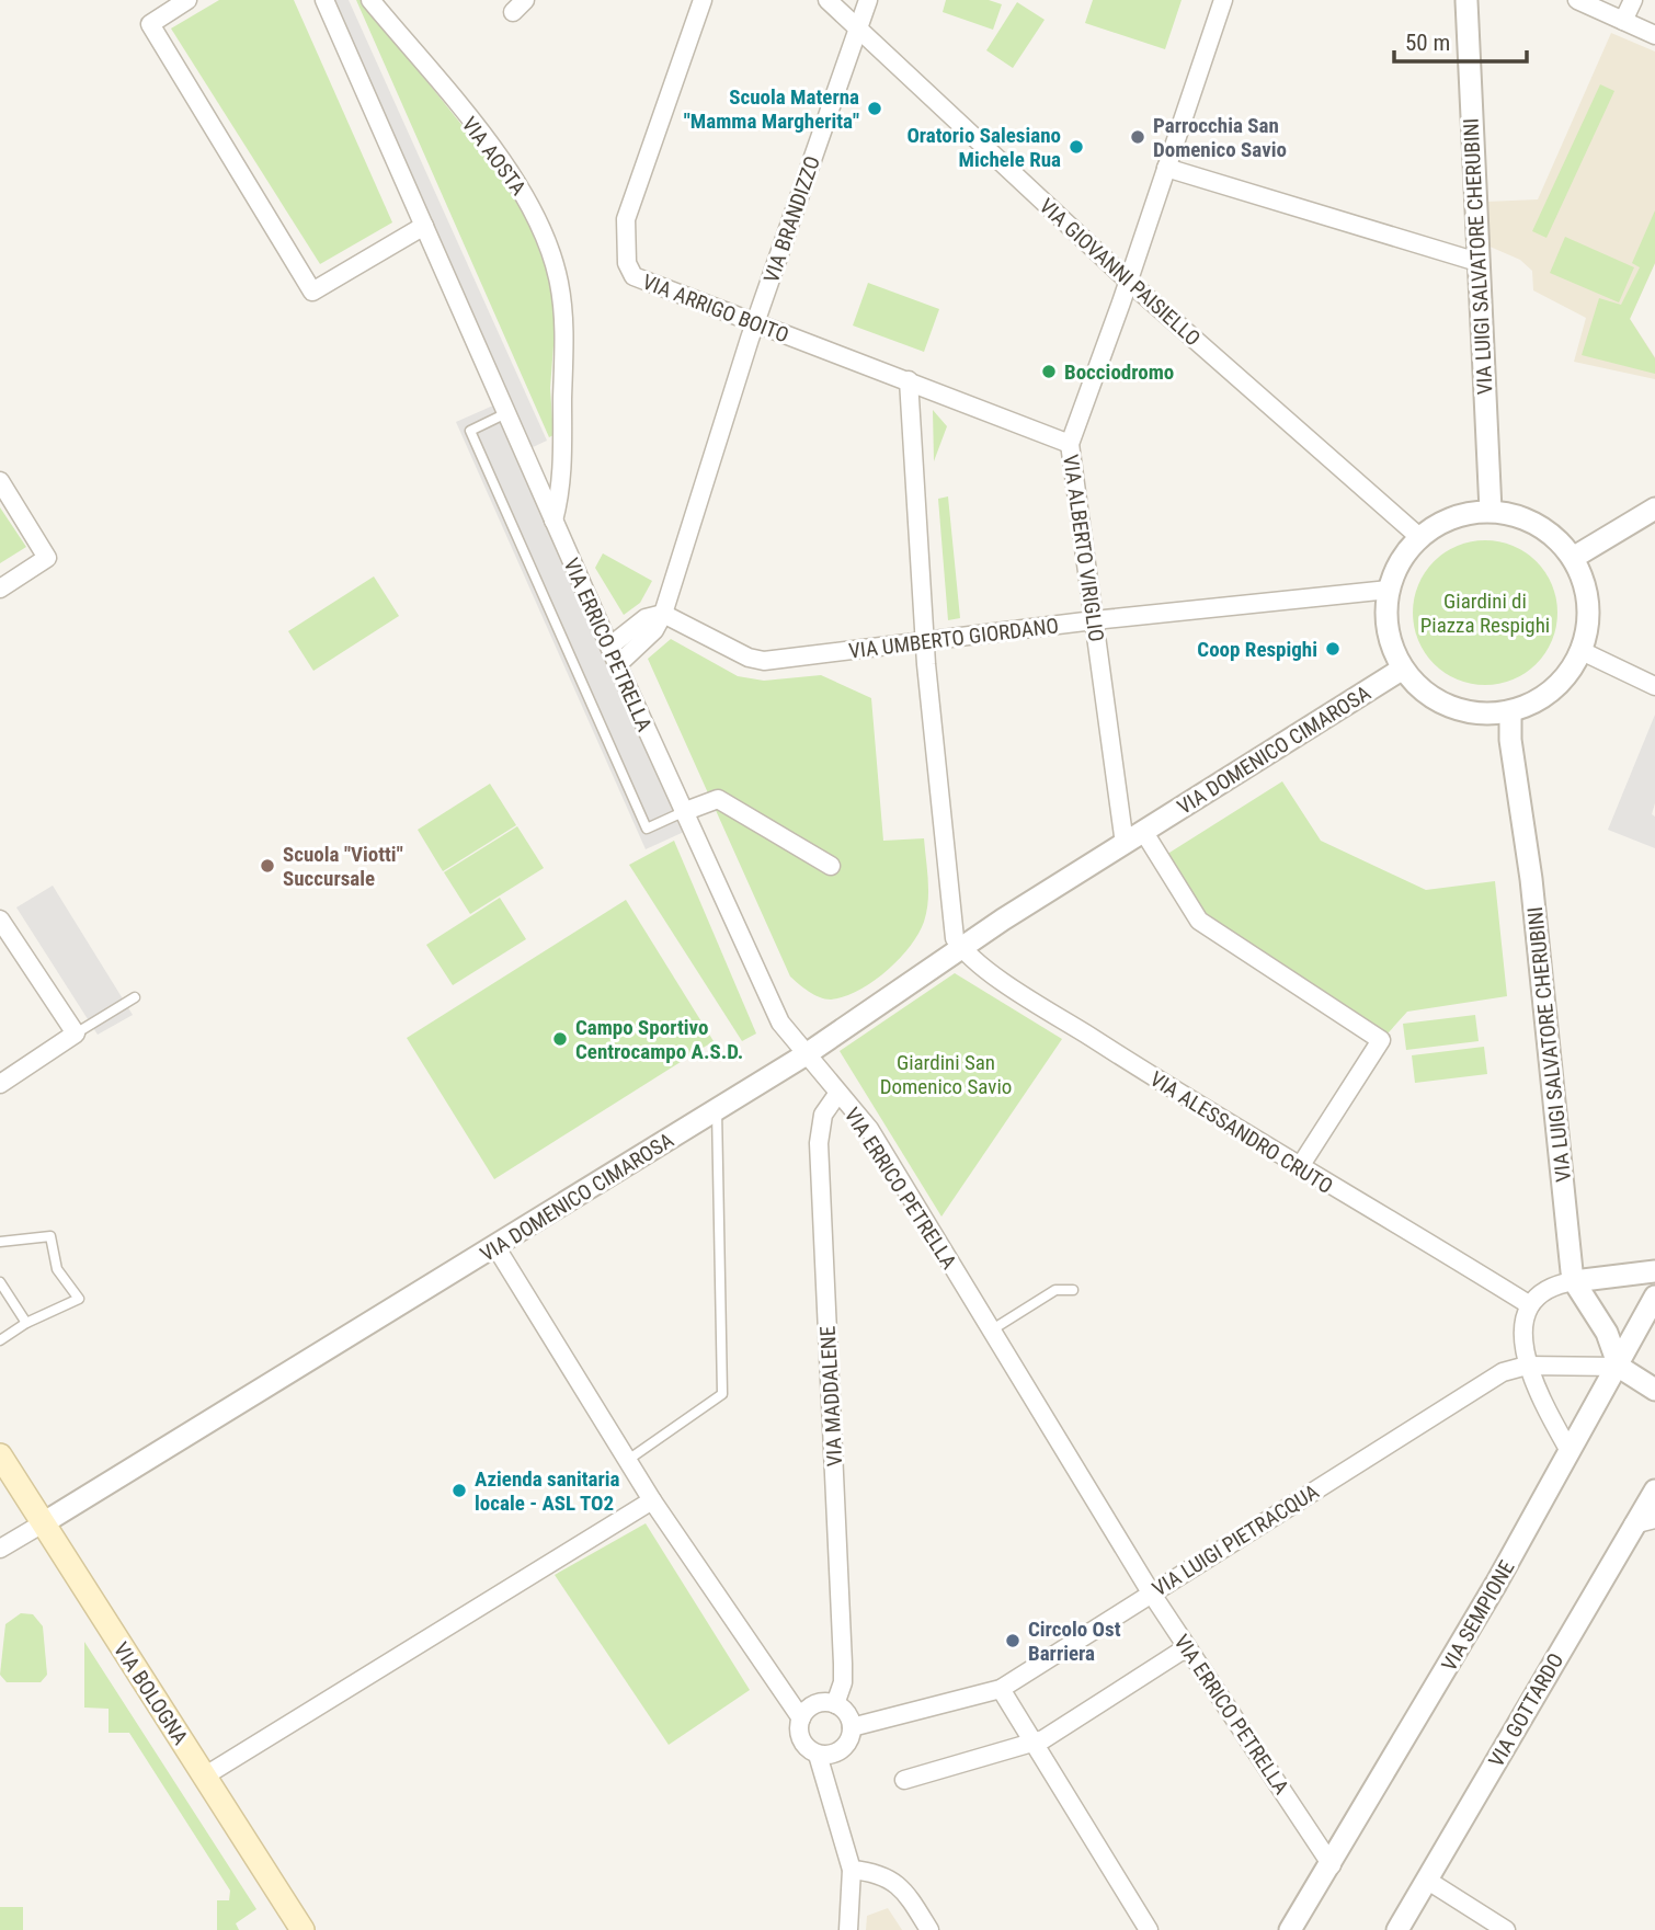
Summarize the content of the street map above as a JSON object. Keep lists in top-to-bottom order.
{
  "streets": {
    "main road": ["VIA BOLOGNA"],
    "street": [
      "VIA AOSTA",
      "VIA BRANDIZZO",
      "VIA LUIGI SALVATORE CHERUBINI",
      "VIA GIOVANNI PAISIELLO",
      "VIA ARRIGO BOITO",
      "VIA ALBERTO VIRIGLIO",
      "VIA UMBERTO GIORDANO",
      "VIA ERRICO PETRELLA",
      "VIA DOMENICO CIMAROSA",
      "VIA ALESSANDRO CRUTO",
      "VIA MADDALENE",
      "VIA LUIGI PIETRACQUA",
      "VIA SEMPIONE",
      "VIA GOTTARDO"
    ]
  },
  "crossings": [
    ["VIA AOSTA", "VIA ERRICO PETRELLA"],
    ["VIA BRANDIZZO", "VIA GIOVANNI PAISIELLO"],
    ["VIA BRANDIZZO", "VIA ARRIGO BOITO"],
    ["VIA BRANDIZZO", "VIA UMBERTO GIORDANO"],
    ["VIA LUIGI SALVATORE CHERUBINI", "VIA GIOVANNI PAISIELLO"],
    ["VIA LUIGI SALVATORE CHERUBINI", "VIA UMBERTO GIORDANO"],
    ["VIA LUIGI SALVATORE CHERUBINI", "VIA DOMENICO CIMAROSA"],
    ["VIA LUIGI SALVATORE CHERUBINI", "VIA LUIGI PIETRACQUA"],
    ["VIA LUIGI SALVATORE CHERUBINI", "VIA SEMPIONE"],
    ["VIA GIOVANNI PAISIELLO", "VIA ALBERTO VIRIGLIO"],
    ["VIA GIOVANNI PAISIELLO", "VIA UMBERTO GIORDANO"],
    ["VIA GIOVANNI PAISIELLO", "VIA DOMENICO CIMAROSA"],
    ["VIA ARRIGO BOITO", "VIA ALBERTO VIRIGLIO"],
    ["VIA ALBERTO VIRIGLIO", "VIA UMBERTO GIORDANO"],
    ["VIA ALBERTO VIRIGLIO", "VIA DOMENICO CIMAROSA"],
    ["VIA UMBERTO GIORDANO", "VIA DOMENICO CIMAROSA"],
    ["VIA ERRICO PETRELLA", "VIA DOMENICO CIMAROSA"],
    ["VIA ERRICO PETRELLA", "VIA MADDALENE"],
    ["VIA ERRICO PETRELLA", "VIA LUIGI PIETRACQUA"],
    ["VIA ERRICO PETRELLA", "VIA SEMPIONE"],
    ["VIA DOMENICO CIMAROSA", "VIA ALESSANDRO CRUTO"],
    ["VIA DOMENICO CIMAROSA", "VIA BOLOGNA"],
    ["VIA MADDALENE", "VIA LUIGI PIETRACQUA"],
    ["VIA LUIGI PIETRACQUA", "VIA SEMPIONE"]
  ],
  "parks": ["Giardini di Piazza Respighi", "Giardini San Domenico Savio"],
  "places": [
    "Scuola Materna \"Mamma Margherita\"",
    "Parrocchia San Domenico Savio",
    "Oratorio Salesiano Michele Rua",
    "Bocciodromo",
    "Coop Respighi",
    "Scuola \"Viotti\" Succursale",
    "Campo Sportivo Centrocampo A.S.D.",
    "Azienda sanitaria locale - ASL TO2",
    "Circolo Ost Barriera"
  ],
  "scale_bar": "50 m"
}
